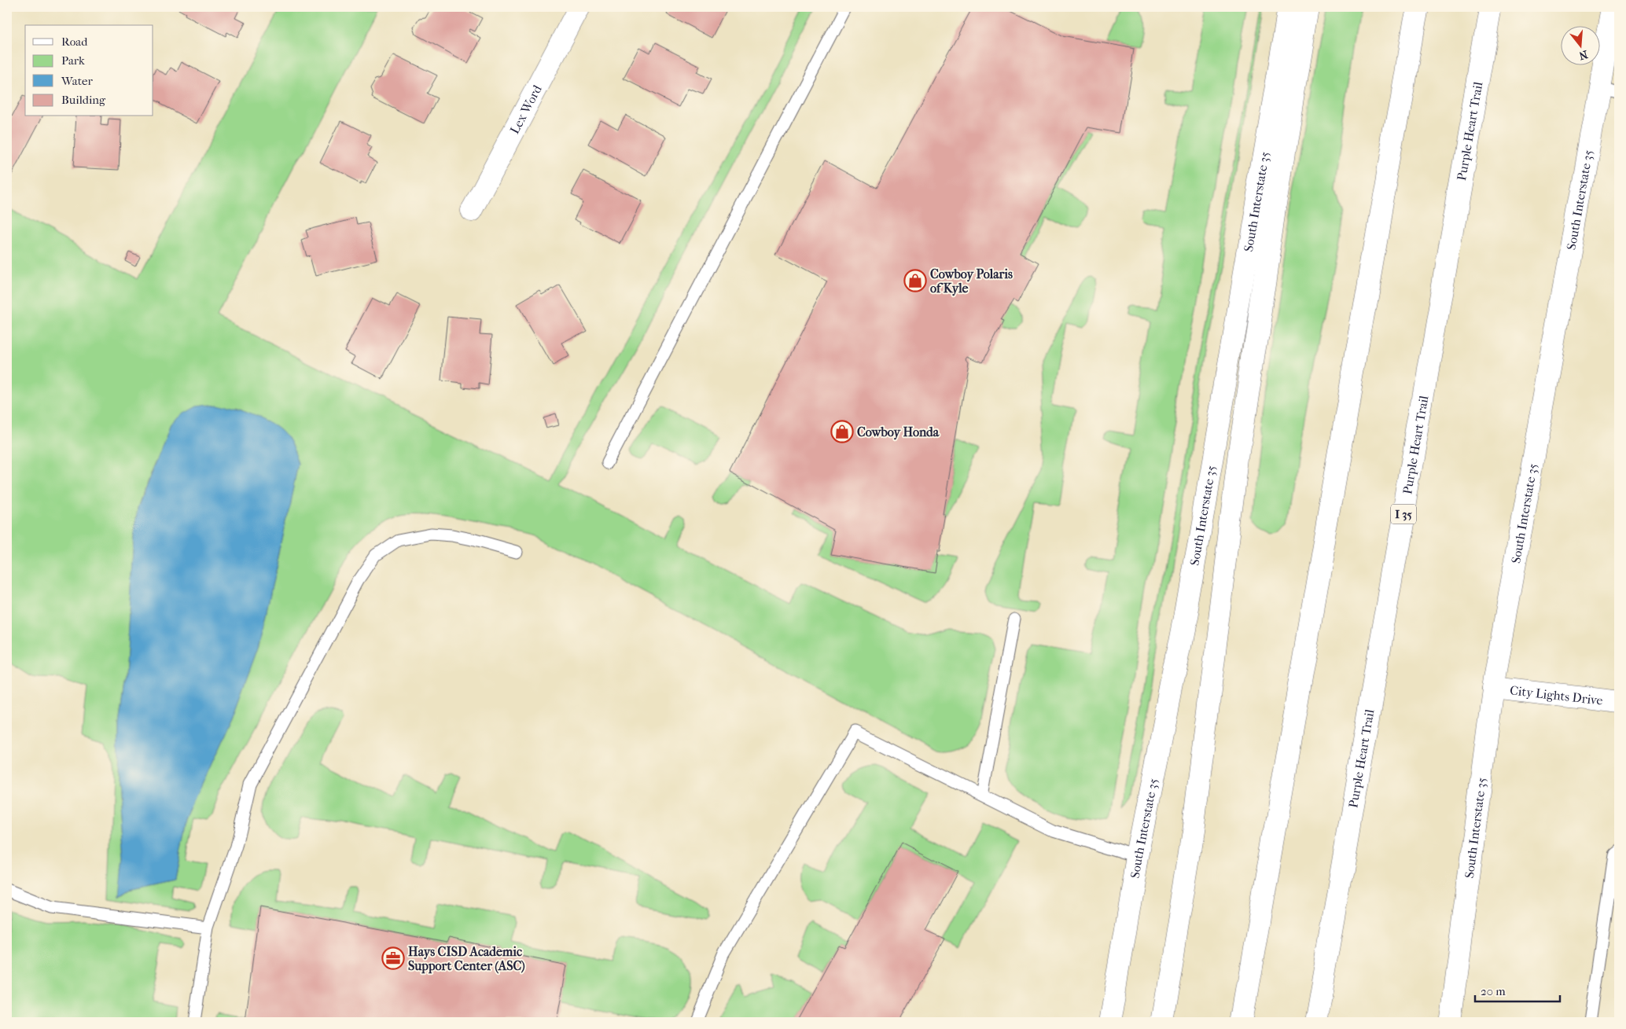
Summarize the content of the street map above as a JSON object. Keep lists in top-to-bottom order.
{
  "streets": {
    "main road": [
      "Lex Word",
      "Purple Heart Trail",
      "South Interstate 35",
      "I 35",
      "City Lights Drive"
    ]
  },
  "crossings": [
    ["South Interstate 35", "City Lights Drive"]
  ],
  "places": {
    "shop": ["Cowboy Polaris of Kyle", "Cowboy Honda"],
    "office": ["Hays CISD Academic Support Center (ASC)"]
  },
  "legend": [
    "Road",
    "Park",
    "Water",
    "Building"
  ],
  "scale_bar": "20 m",
  "north": "bottom"
}
